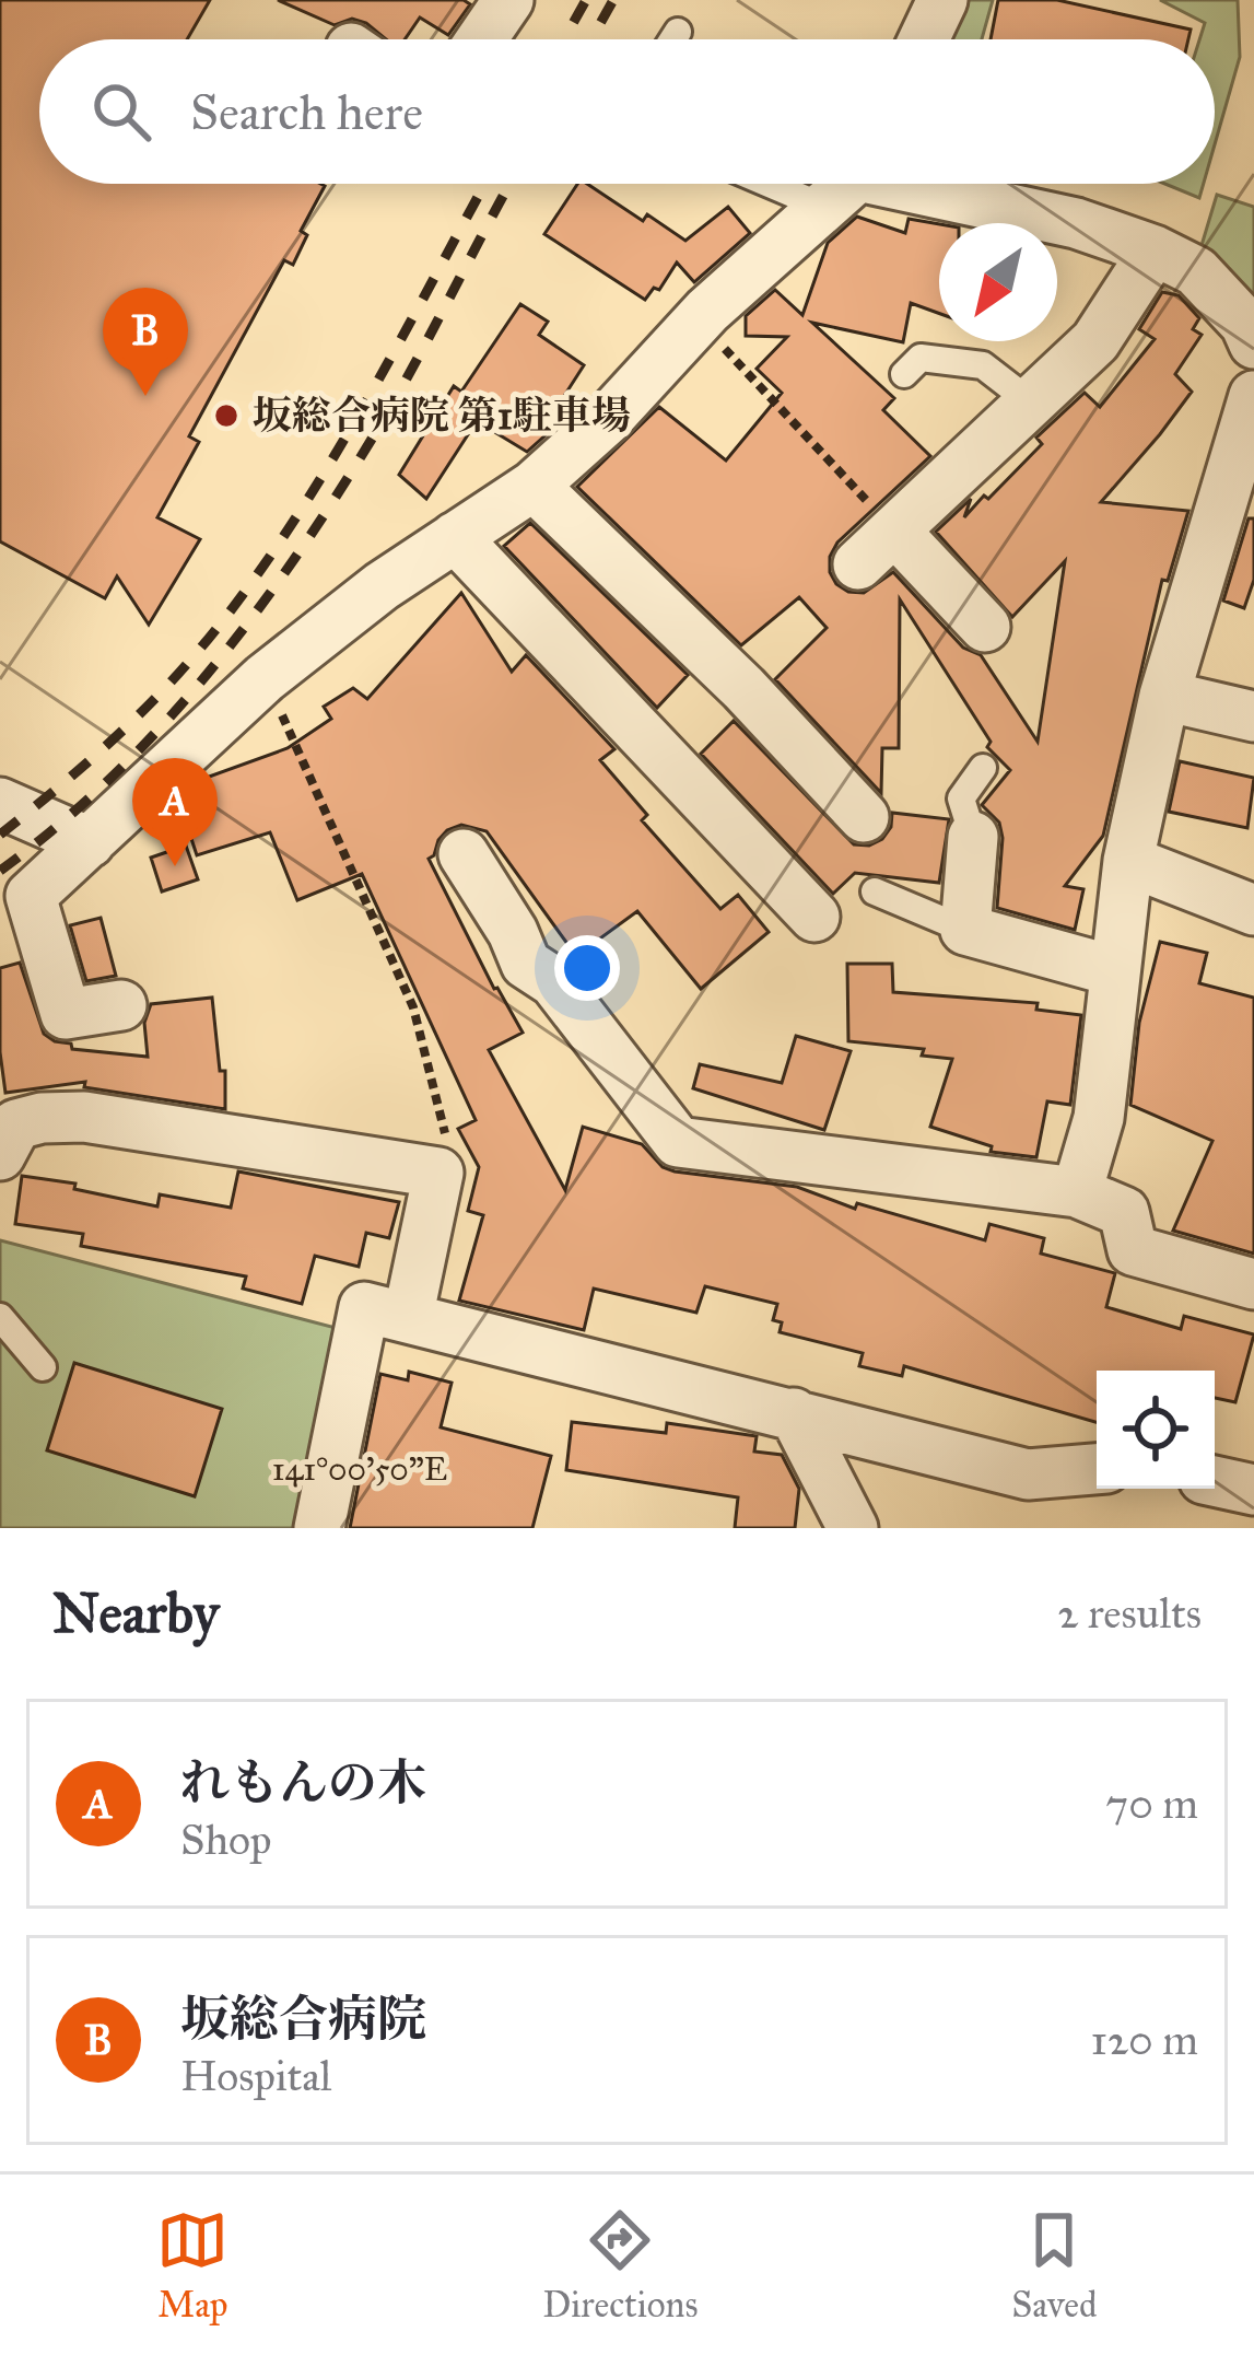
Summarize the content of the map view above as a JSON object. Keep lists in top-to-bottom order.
{
  "places": ["坂総合病院 第1駐車場"],
  "north": "bottom left",
  "page": {
    "search": "Search here",
    "pins": ["B", "A"],
    "heading": ["Nearby", "2 results"],
    "list": [
      {
        "mark": "A",
        "name": "れもんの木",
        "note": "Shop",
        "value": "70 m"
      },
      {
        "mark": "B",
        "name": "坂総合病院",
        "note": "Hospital",
        "value": "120 m"
      }
    ],
    "nav": ["Map", "Directions", "Saved"]
  },
  "coordinates": ["141°00'50\"E"]
}
